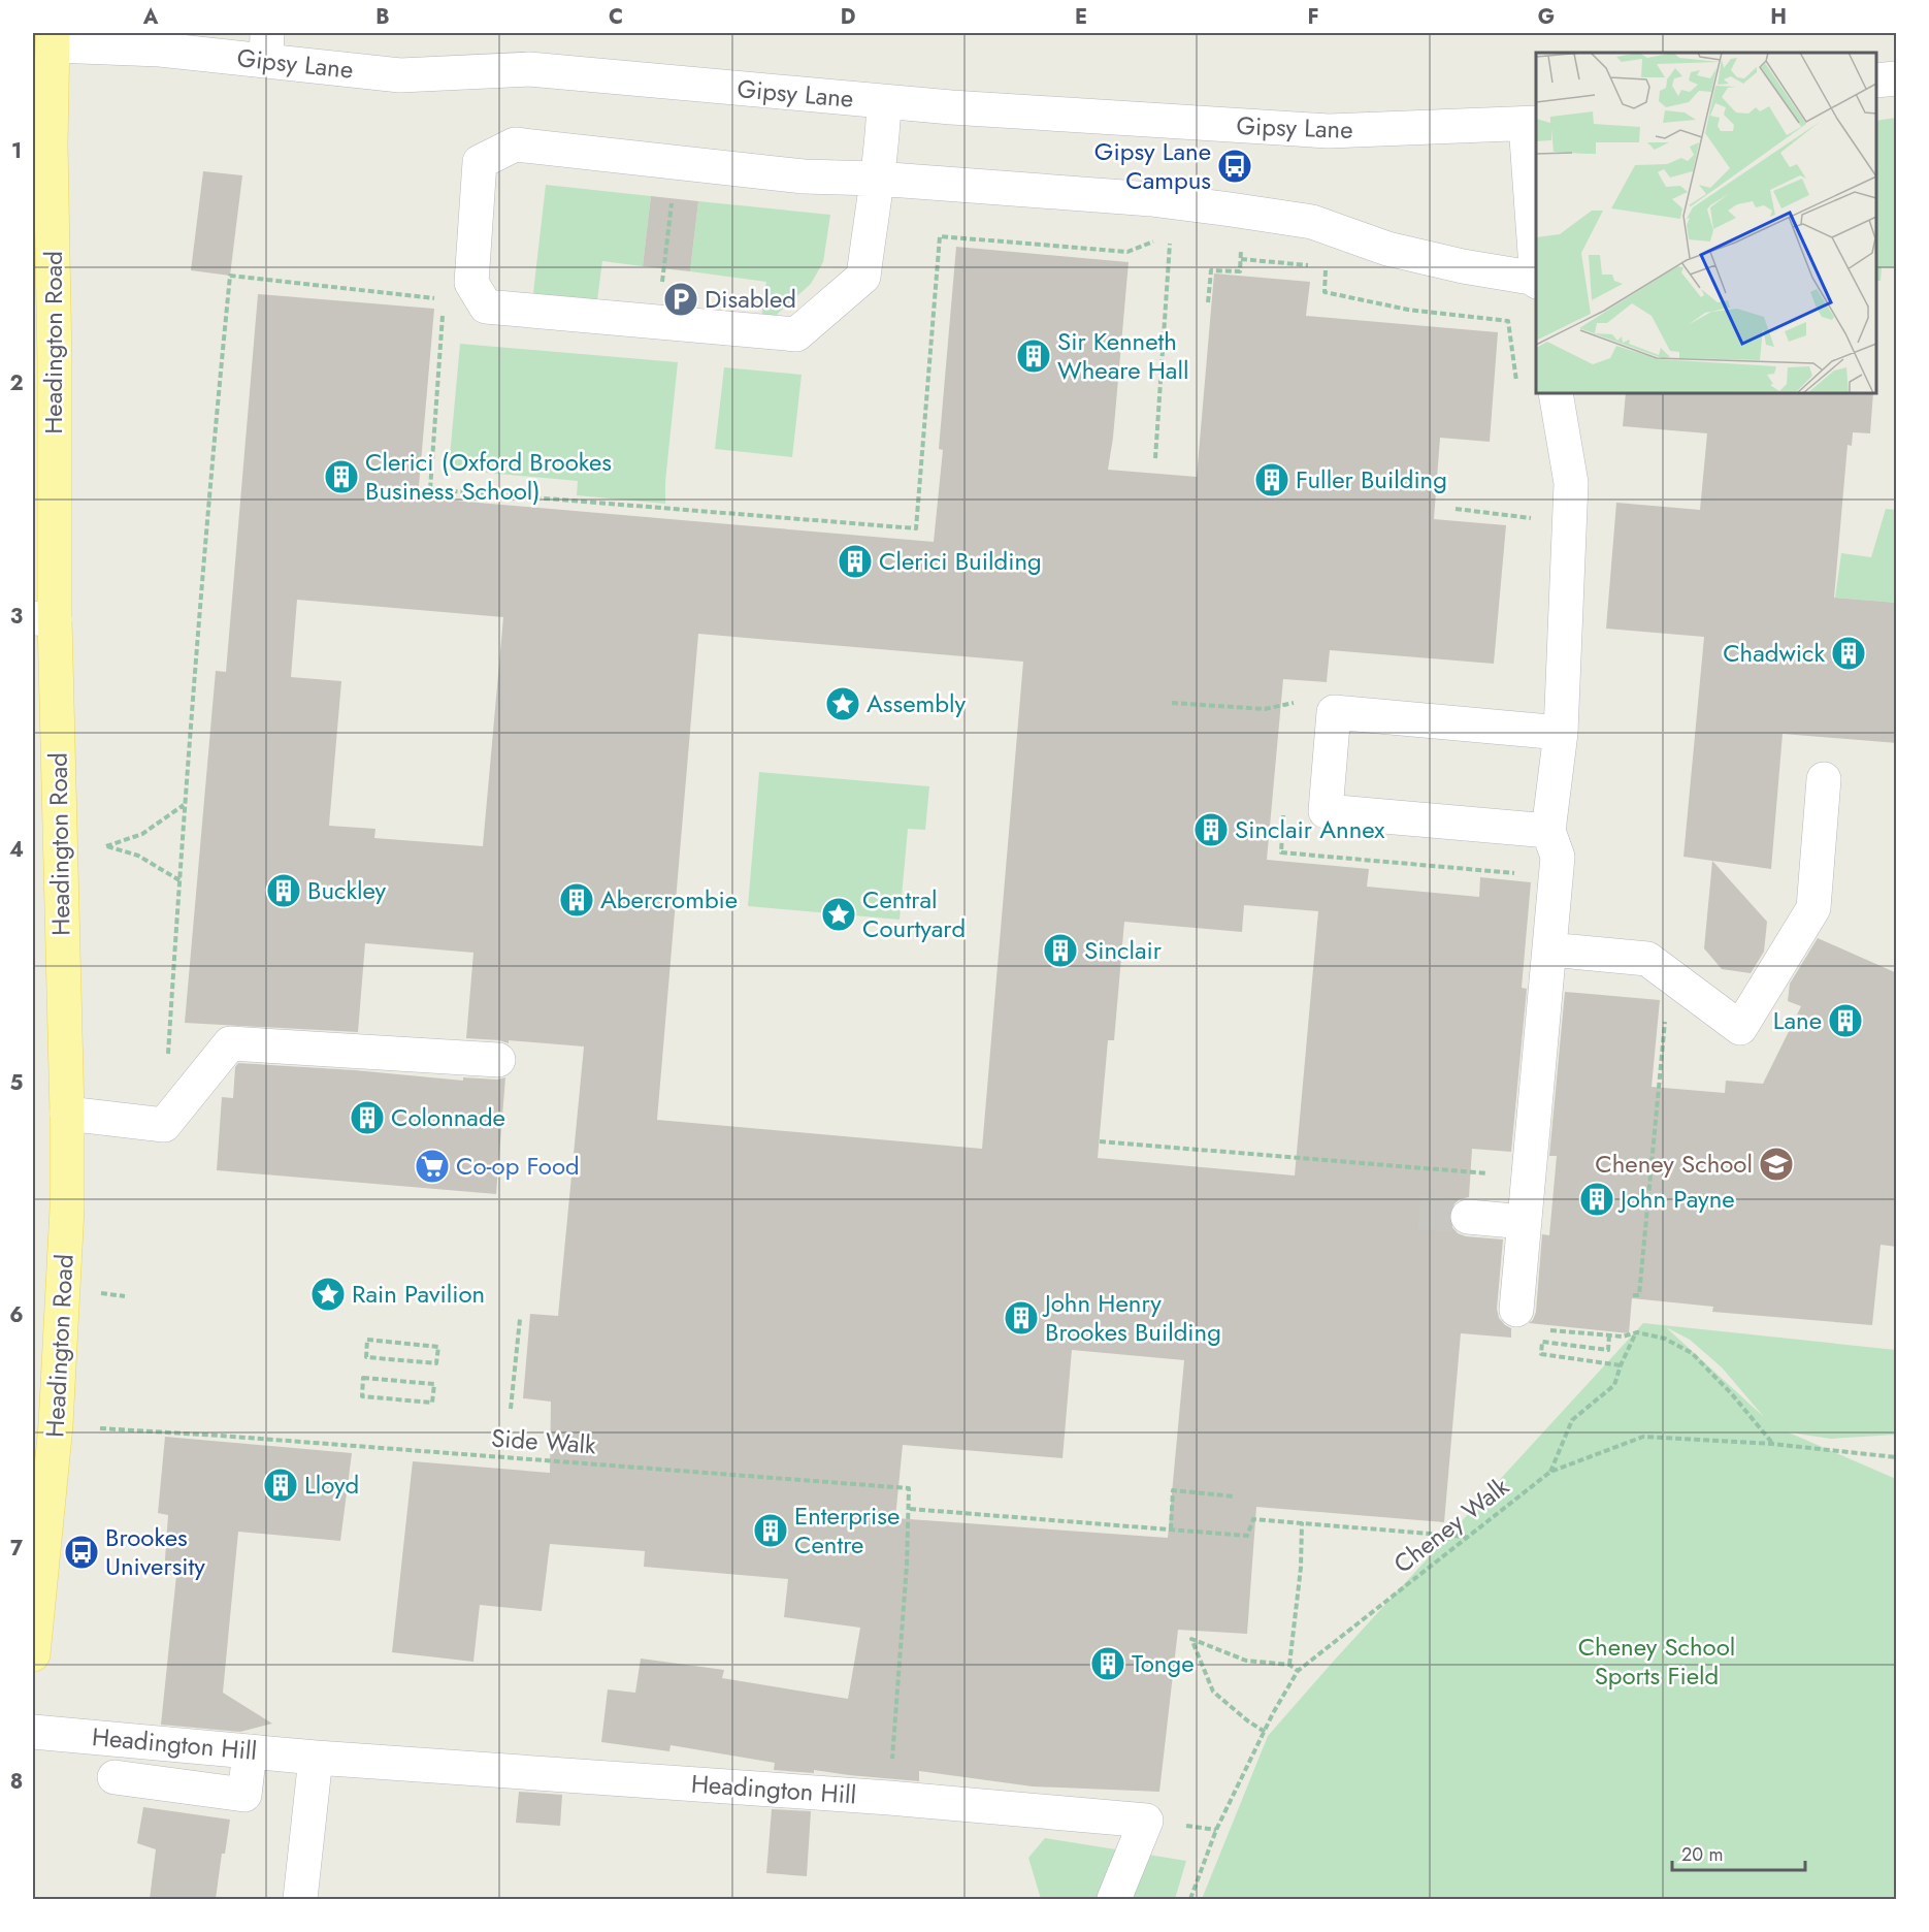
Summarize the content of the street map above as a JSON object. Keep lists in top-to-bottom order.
{
  "streets": {
    "main road": ["Headington Road"],
    "street": ["Gipsy Lane", "Headington Hill"],
    "path": ["Side Walk", "Cheney Walk"]
  },
  "crossings": [
    ["Gipsy Lane", "Headington Road"]
  ],
  "parks": ["Cheney School Sports Field"],
  "places": {
    "bus stop": ["Gipsy Lane Campus", "Brookes University"],
    "parking": ["Disabled"],
    "building": [
      "Sir Kenneth Wheare Hall",
      "Clerici (Oxford Brookes Business School)",
      "Fuller Building",
      "Clerici Building",
      "Chadwick",
      "Sinclair Annex",
      "Buckley",
      "Abercrombie",
      "Sinclair",
      "Lane",
      "Colonnade",
      "John Payne",
      "John Henry Brookes Building",
      "Lloyd",
      "Enterprise Centre",
      "Tonge"
    ],
    "place": ["Assembly", "Central Courtyard", "Rain Pavilion"],
    "school or university": ["Cheney School"],
    "supermarket": ["Co-op Food"]
  },
  "scale_bar": "20 m",
  "grid": {
    "columns": [
      "A",
      "B",
      "C",
      "D",
      "E",
      "F",
      "G",
      "H"
    ],
    "rows": [
      "1",
      "2",
      "3",
      "4",
      "5",
      "6",
      "7",
      "8"
    ]
  }
}
